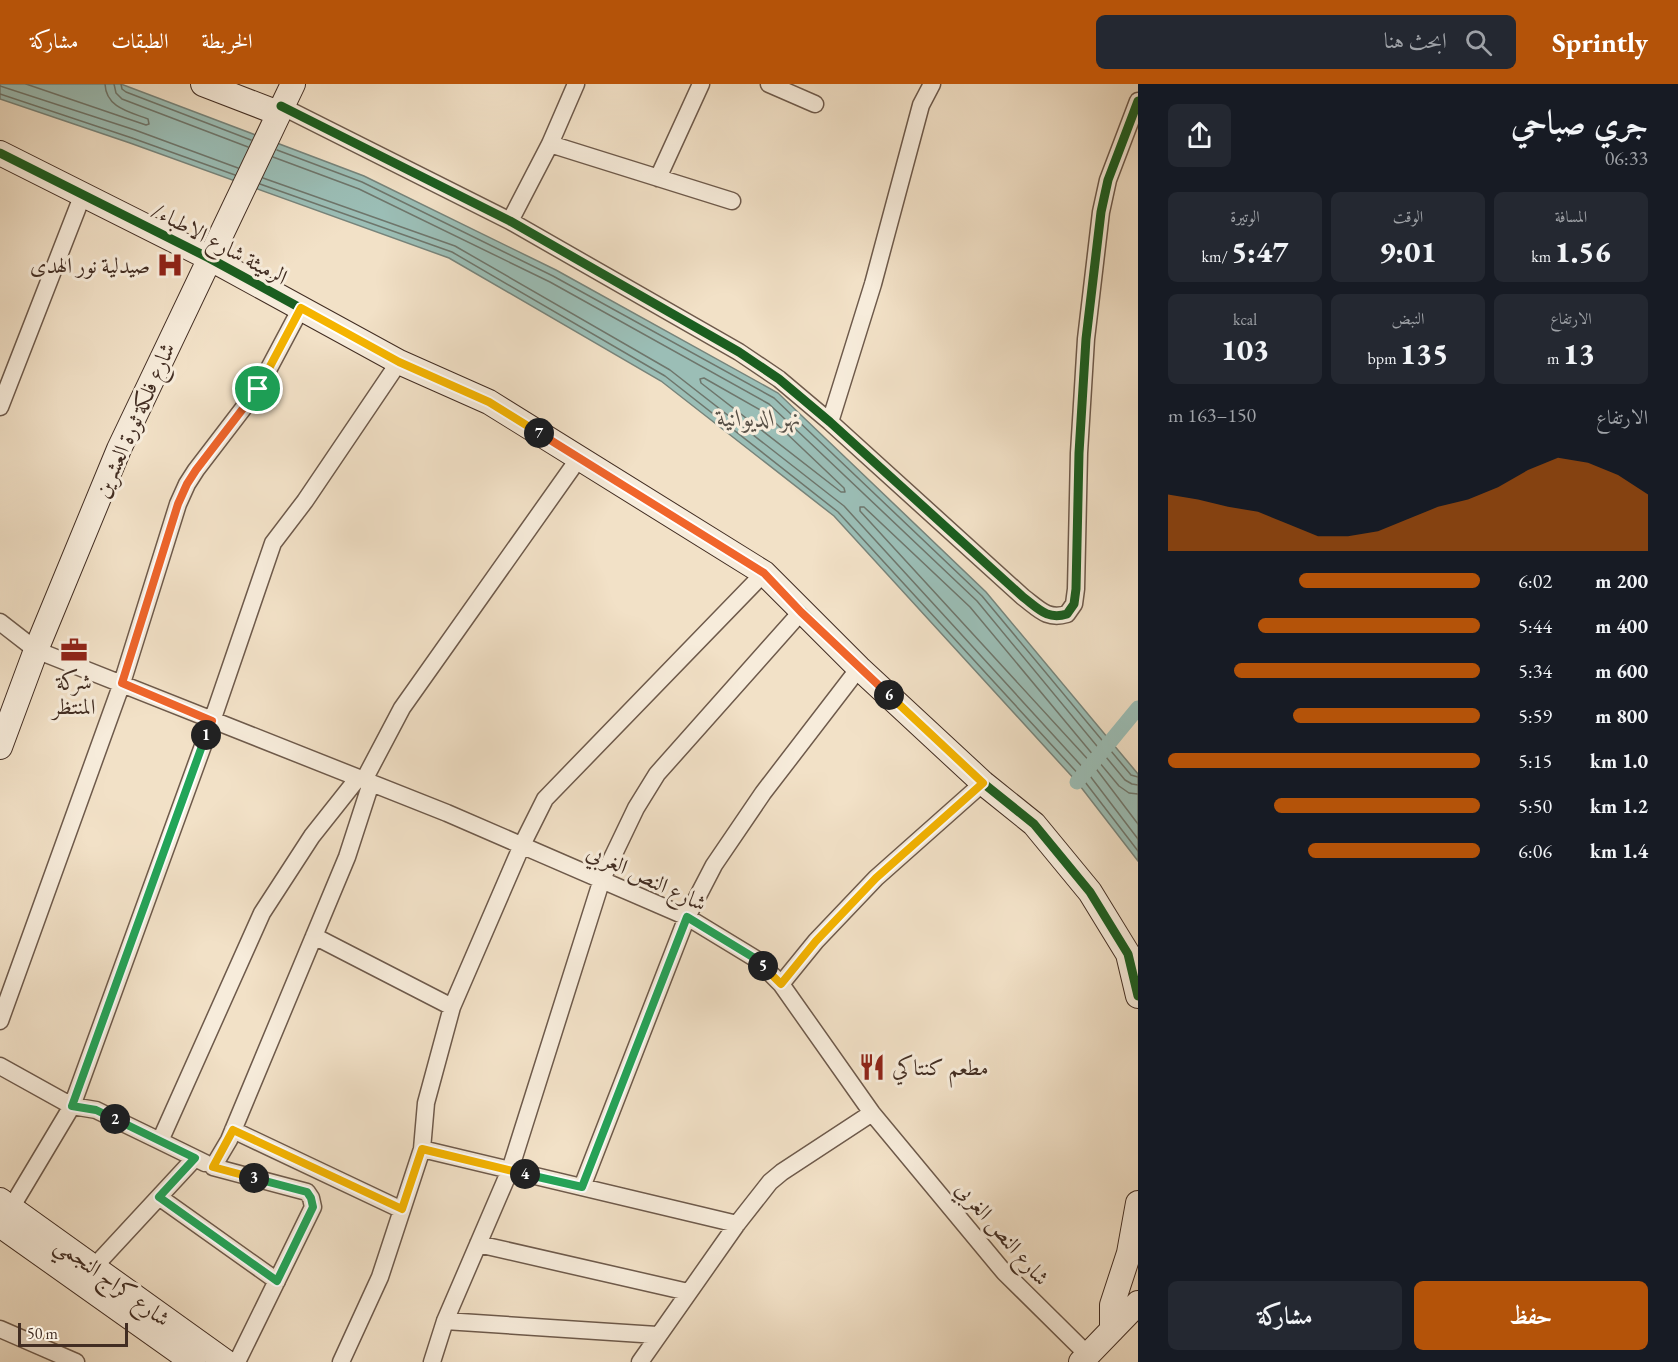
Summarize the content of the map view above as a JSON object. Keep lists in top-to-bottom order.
{
  "streets": {
    "street": [
      "/الرميثة شارع الاطباء",
      "شارع فلكة ثورة العشرين",
      "شارع النص الغربي",
      "شارع كراج النجمي"
    ]
  },
  "crossings": [
    ["/الرميثة شارع الاطباء", "شارع فلكة ثورة العشرين"],
    ["شارع فلكة ثورة العشرين", "شارع النص الغربي"]
  ],
  "water": ["نهر الديوانية"],
  "places": {
    "hospital": ["صيدلية نور الهدى"],
    "office": ["شركة المنتظر"],
    "restaurant": ["مطعم كنتاكي"]
  },
  "scale_bar": "50 m",
  "page": {
    "header": "Sprintly",
    "search": "ابحث هنا",
    "nav": ["الخريطة", "الطبقات", "مشاركة"],
    "heading": ["جري صباحي", "06:33"],
    "stats": [
      ["المسافة", "1.56 km"],
      ["الوقت", "9:01"],
      ["الوتيرة", "5:47 /km"],
      ["الارتفاع", "13 m"],
      ["النبض", "135 bpm"],
      ["kcal", "103"]
    ],
    "chart": ["الارتفاع", "150–163 m"],
    "pins": [
      "7",
      "6",
      "1",
      "5",
      "2",
      "4",
      "3"
    ],
    "list": [
      {
        "name": "200 m",
        "note": "6:02"
      },
      {
        "name": "400 m",
        "note": "5:44"
      },
      {
        "name": "600 m",
        "note": "5:34"
      },
      {
        "name": "800 m",
        "note": "5:59"
      },
      {
        "name": "1.0 km",
        "note": "5:15"
      },
      {
        "name": "1.2 km",
        "note": "5:50"
      },
      {
        "name": "1.4 km",
        "note": "6:06"
      }
    ],
    "buttons": ["حفظ", "مشاركة"],
    "scale": "50 m"
  }
}
